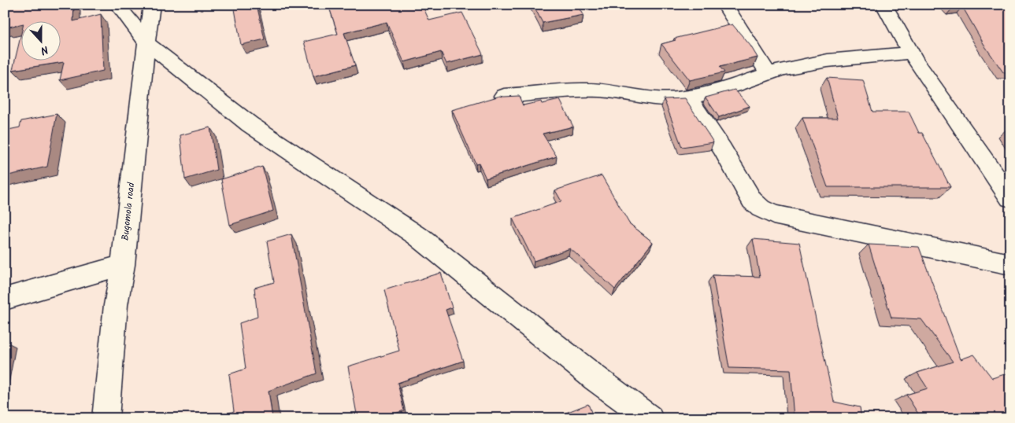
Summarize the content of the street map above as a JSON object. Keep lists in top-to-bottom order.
{
  "streets": {
    "street": ["Bugomola road"]
  },
  "north": "bottom"
}
